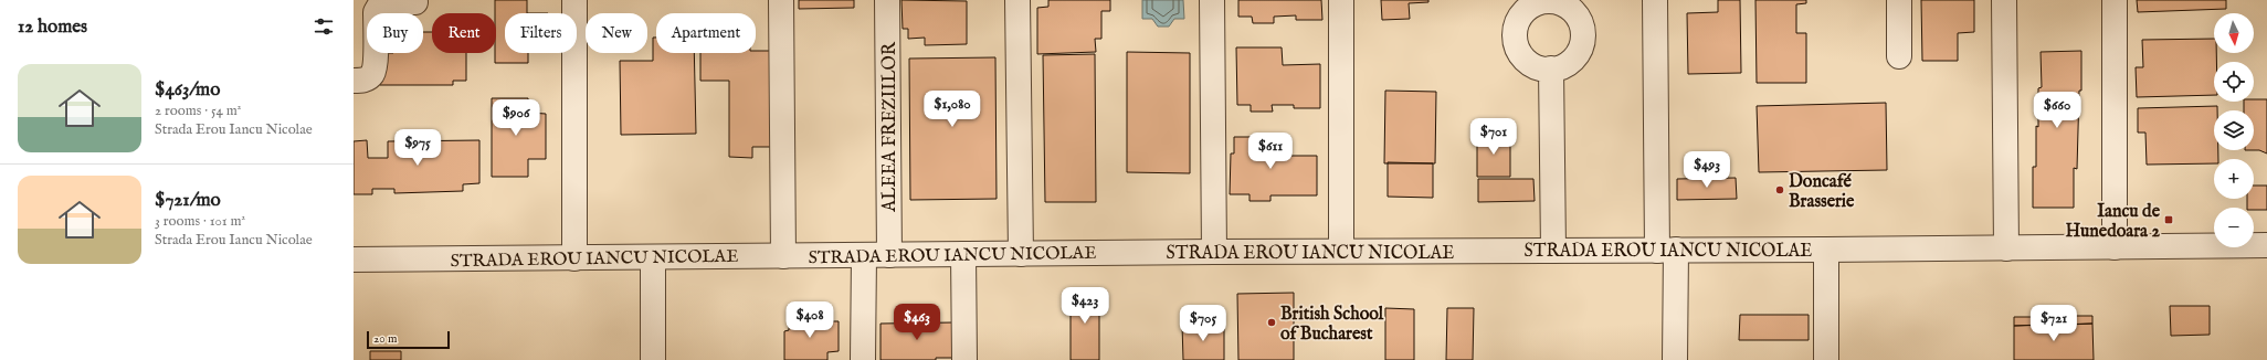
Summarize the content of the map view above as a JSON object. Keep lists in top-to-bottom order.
{
  "streets": {
    "street": ["ALEEA FREZIILOR", "STRADA EROU IANCU NICOLAE"]
  },
  "crossings": [
    ["ALEEA FREZIILOR", "STRADA EROU IANCU NICOLAE"]
  ],
  "places": {
    "other": ["Doncafé Brasserie", "British School of Bucharest"],
    "transit": ["Iancu de Hunedoara 2"]
  },
  "scale_bar": "20 m",
  "north": "bottom",
  "page": {
    "heading": "12 homes",
    "map_buttons": ["+", "−"],
    "chip": [
      "Buy",
      "Rent",
      "Filters",
      "New",
      "Apartment"
    ],
    "list": [
      {
        "name": "$463/mo",
        "note": "2 rooms · 54 m² · Strada Erou Iancu Nicolae"
      },
      {
        "name": "$721/mo",
        "note": "3 rooms · 101 m² · Strada Erou Iancu Nicolae"
      }
    ],
    "price": [
      "$1,080",
      "$660",
      "$906",
      "$701",
      "$975",
      "$611",
      "$493",
      "$423",
      "$408",
      "$463",
      "$705",
      "$721"
    ],
    "scale": "20 m"
  }
}
